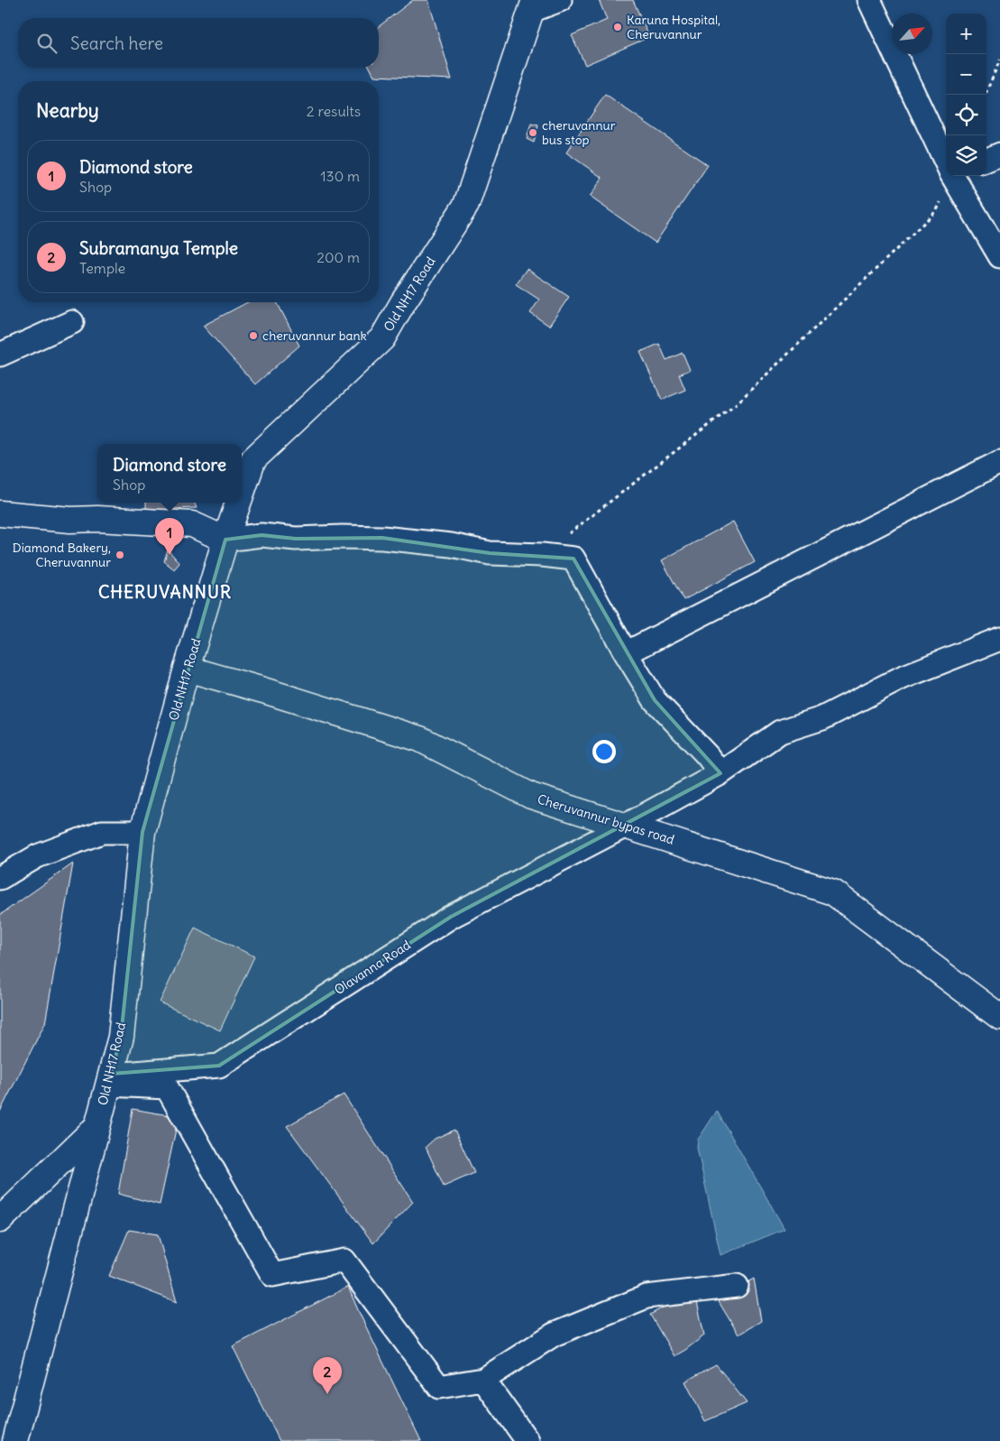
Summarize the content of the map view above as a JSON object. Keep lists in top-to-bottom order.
{
  "streets": {
    "main road": ["Old NH17 Road", "Cheruvannur bypas road"],
    "street": ["Olavanna Road"]
  },
  "crossings": [
    ["Old NH17 Road", "Cheruvannur bypas road"],
    ["Old NH17 Road", "Olavanna Road"],
    ["Cheruvannur bypas road", "Olavanna Road"]
  ],
  "districts": ["CHERUVANNUR"],
  "places": [
    "Karuna Hospital, Cheruvannur",
    "cheruvannur bus stop",
    "cheruvannur bank",
    "Diamond Bakery, Cheruvannur"
  ],
  "north": "top right",
  "page": {
    "map_buttons": ["+", "−"],
    "search": "Search here",
    "heading": ["Nearby", "2 results"],
    "list": [
      {
        "mark": "1",
        "name": "Diamond store",
        "note": "Shop",
        "value": "130 m"
      },
      {
        "mark": "2",
        "name": "Subramanya Temple",
        "note": "Temple",
        "value": "200 m"
      }
    ],
    "popup": ["Diamond store", "Shop"],
    "pins": ["1", "2"]
  }
}
